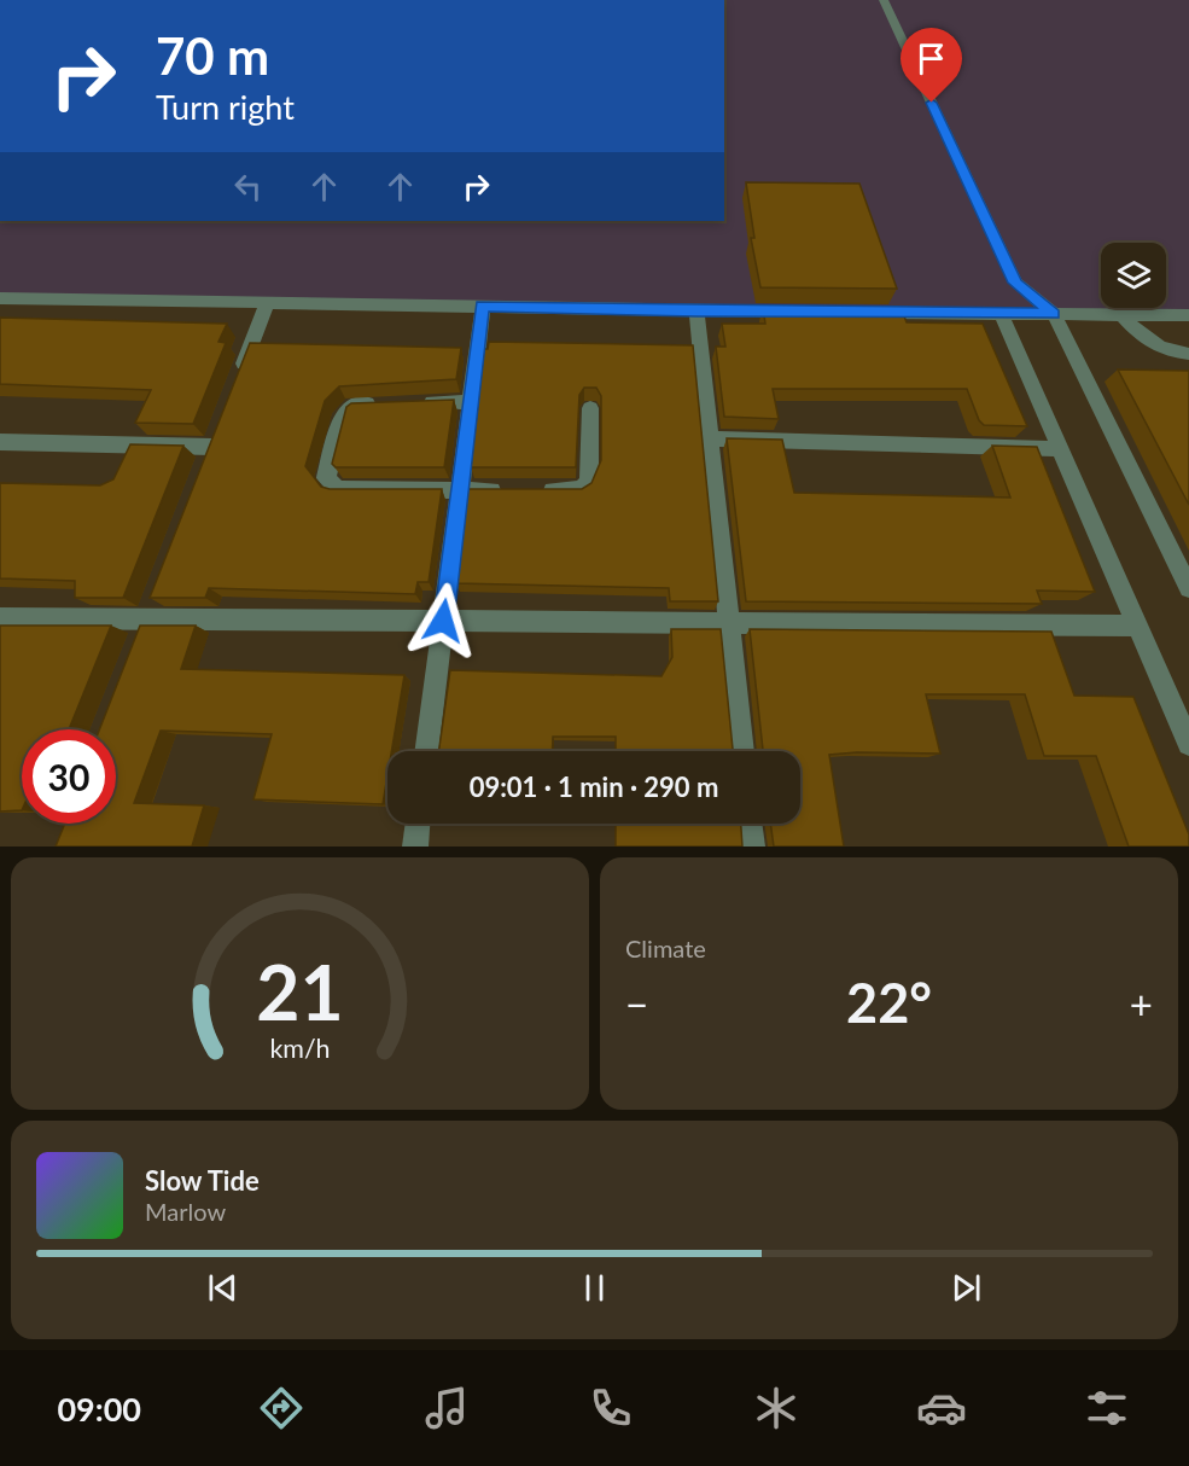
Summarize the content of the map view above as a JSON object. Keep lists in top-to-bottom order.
{
  "page": {
    "turn": ["70 m", "Turn right"],
    "limit": "30",
    "trip": "09:01 · 1 min · 290 m",
    "tile": "Climate",
    "heat": ["−", "22°", "+"],
    "song": ["Slow Tide", "Marlow"],
    "tabs": "09:00",
    "gauge": ["21", "km/h"]
  }
}
